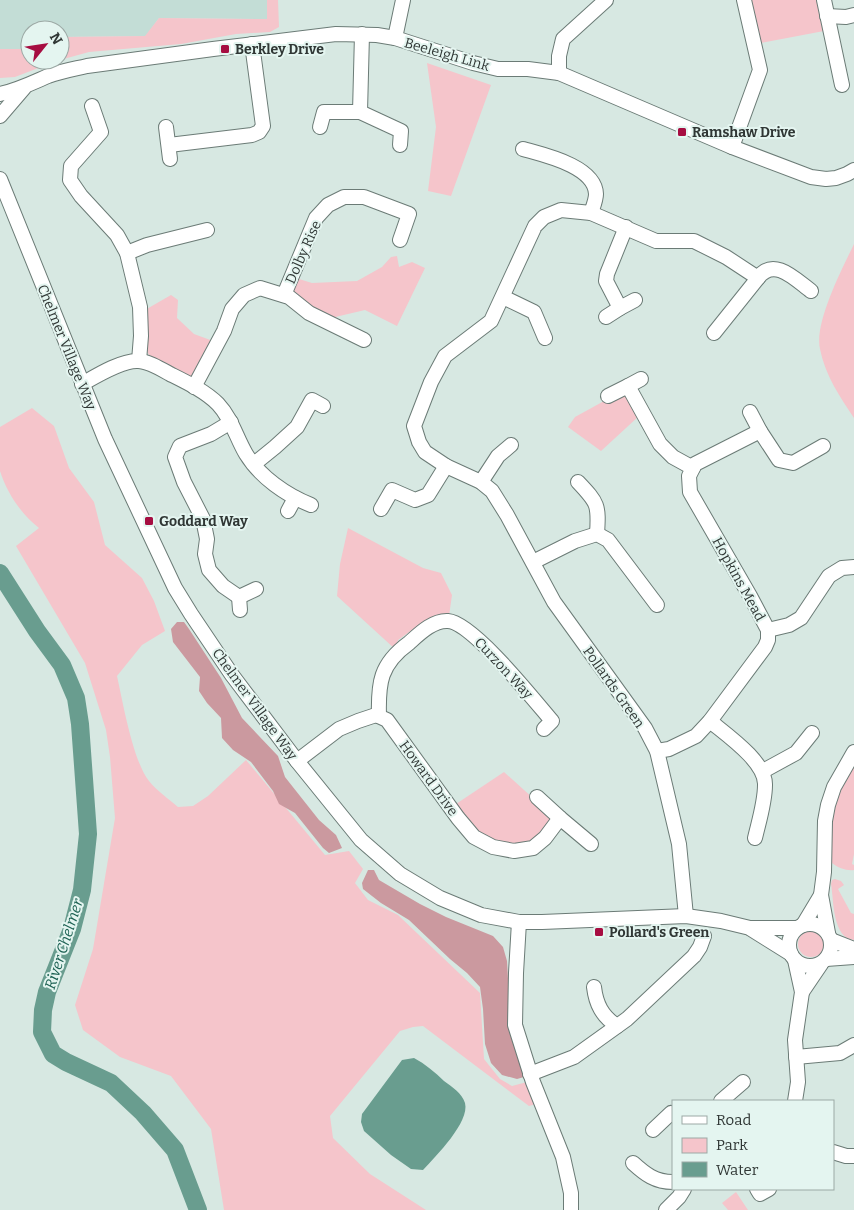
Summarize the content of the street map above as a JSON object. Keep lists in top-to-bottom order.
{
  "streets": {
    "street": [
      "Beeleigh Link",
      "Dolby Rise",
      "Chelmer Village Way",
      "Hopkins Mead",
      "Curzon Way",
      "Pollards Green",
      "Howard Drive"
    ]
  },
  "crossings": [
    ["Chelmer Village Way", "Pollards Green"],
    ["Hopkins Mead", "Pollards Green"],
    ["Curzon Way", "Howard Drive"]
  ],
  "water": ["River Chelmer"],
  "places": {
    "transit": [
      "Berkley Drive",
      "Ramshaw Drive",
      "Goddard Way",
      "Pollard's Green"
    ]
  },
  "legend": ["Road", "Park", "Water"],
  "north": "top right"
}
